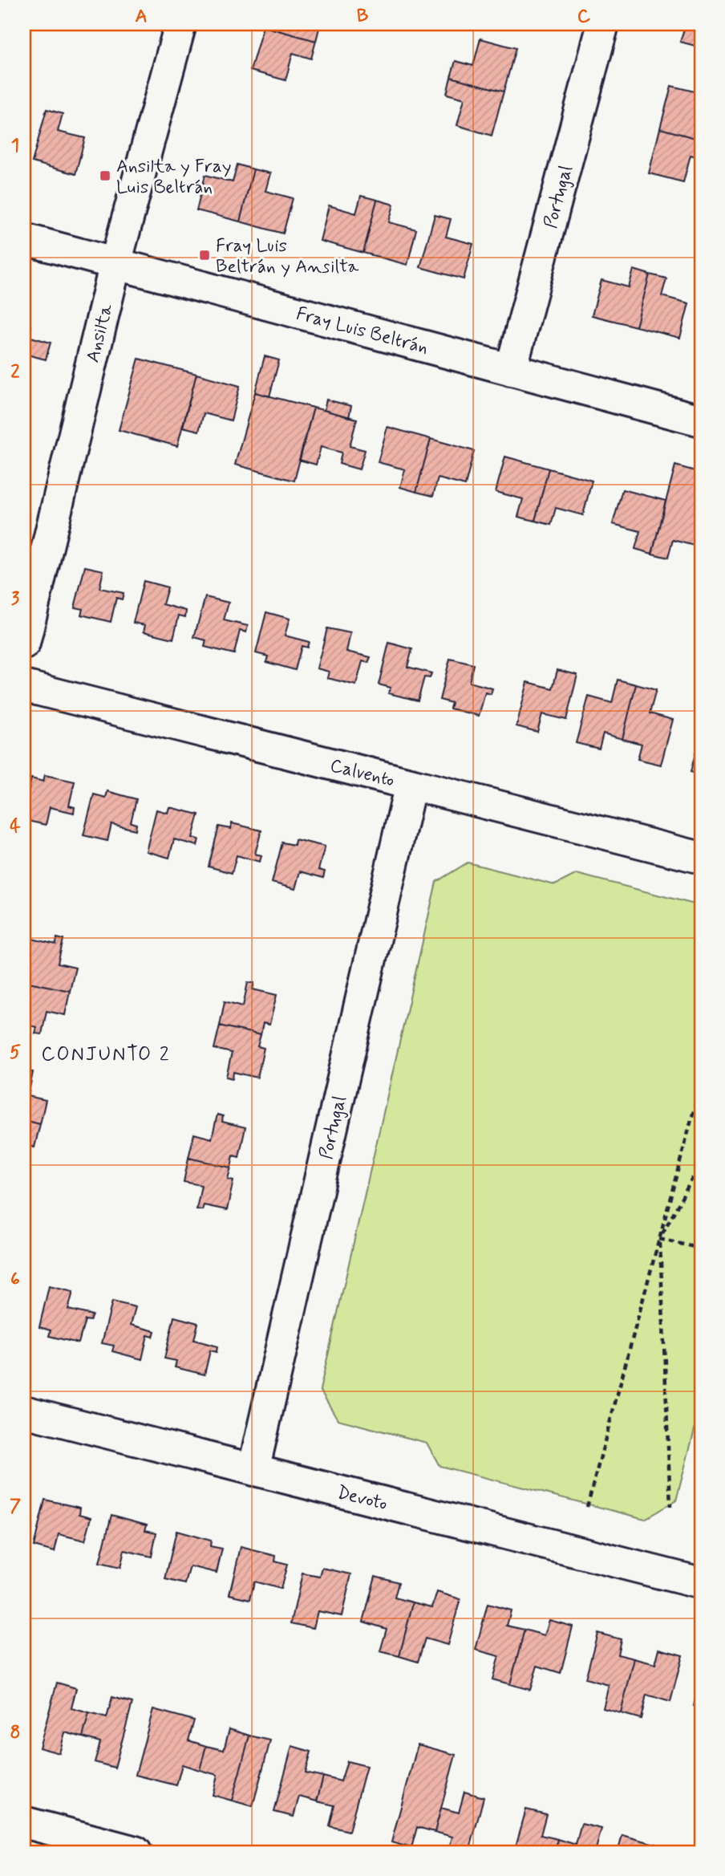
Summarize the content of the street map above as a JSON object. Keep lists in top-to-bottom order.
{
  "streets": {
    "street": [
      "Portugal",
      "Fray Luis Beltrán",
      "Ansilta",
      "Calvento",
      "Devoto"
    ]
  },
  "crossings": [
    ["Portugal", "Fray Luis Beltrán"],
    ["Portugal", "Calvento"],
    ["Portugal", "Devoto"],
    ["Fray Luis Beltrán", "Ansilta"]
  ],
  "districts": ["CONJUNTO 2"],
  "places": {
    "transit": ["Ansilta y Fray Luis Beltrán", "Fray Luis Beltrán y Ansilta"]
  },
  "grid": {
    "columns": ["A", "B", "C"],
    "rows": [
      "1",
      "2",
      "3",
      "4",
      "5",
      "6",
      "7",
      "8"
    ]
  }
}
